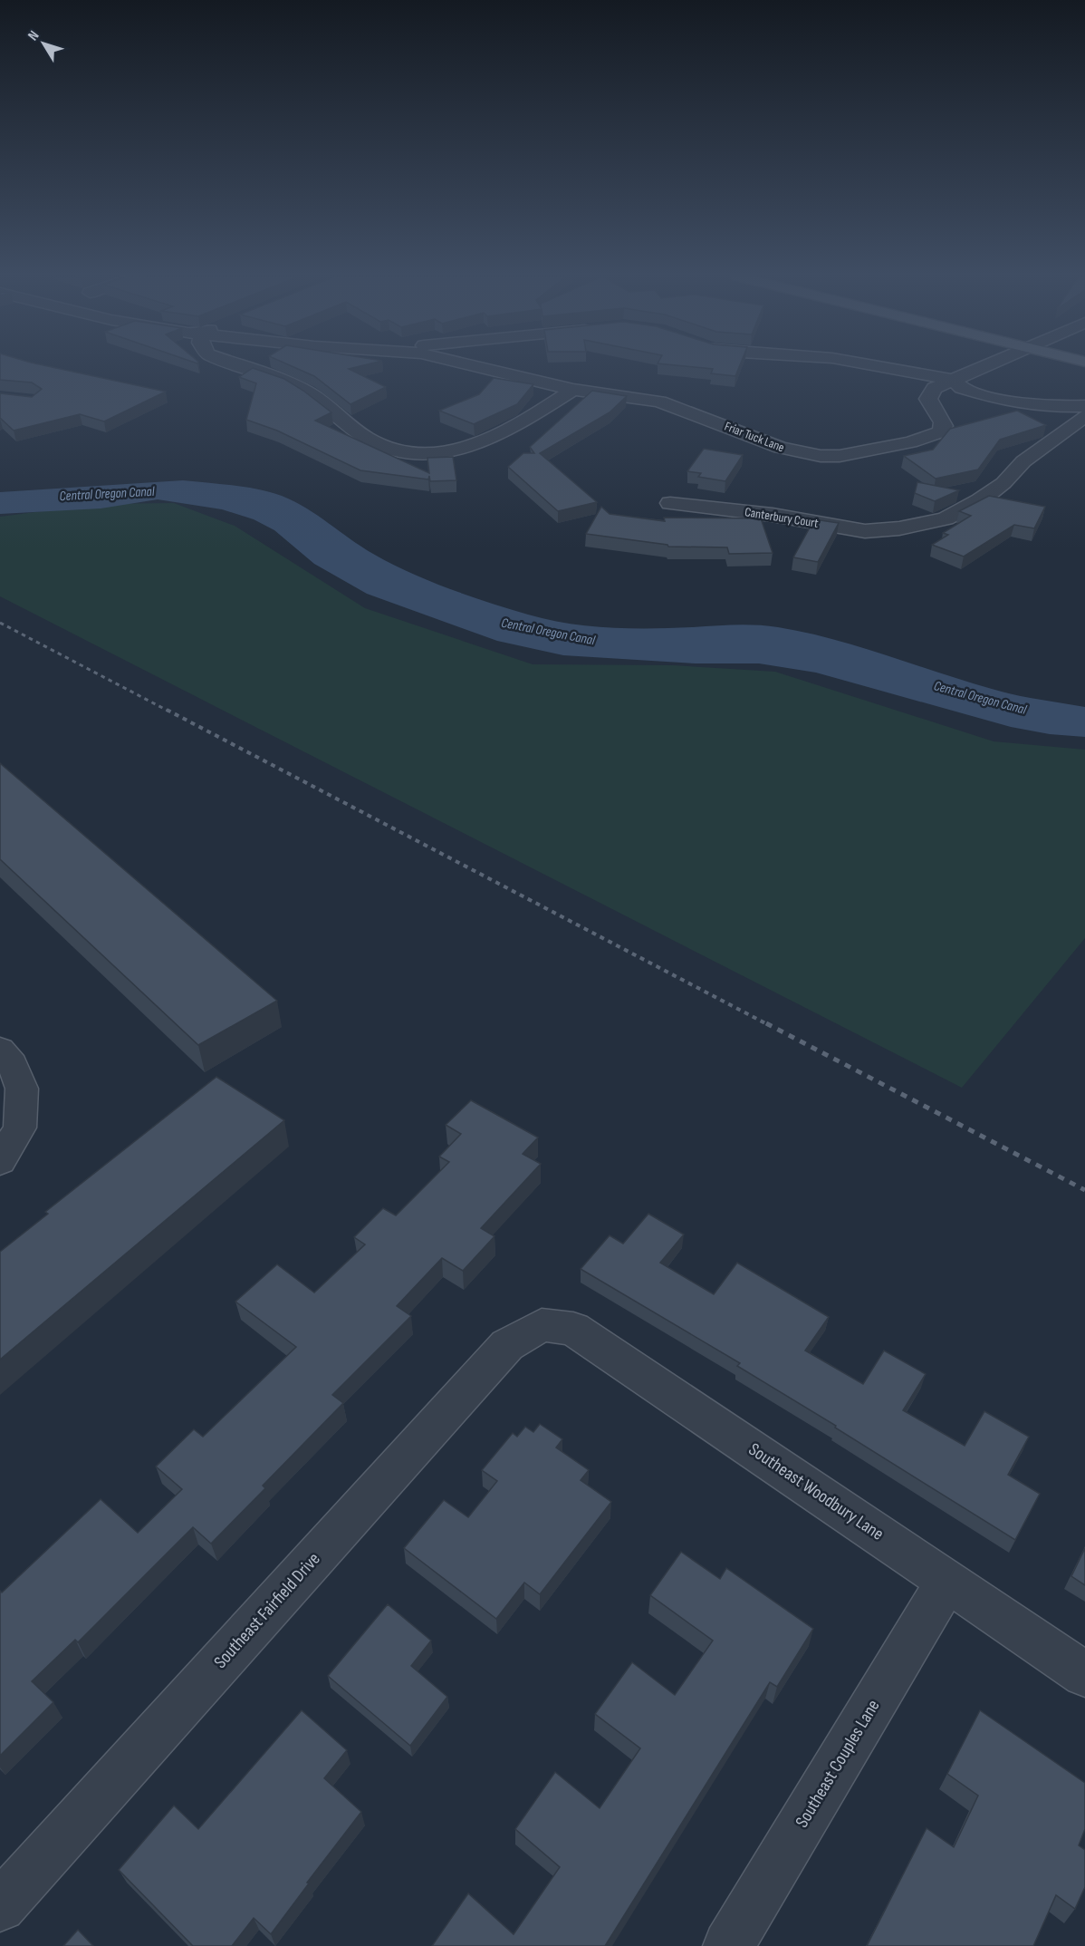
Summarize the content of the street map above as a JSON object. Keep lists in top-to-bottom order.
{
  "streets": {
    "street": [
      "Friar Tuck Lane",
      "Canterbury Court",
      "Southeast Woodbury Lane",
      "Southeast Fairfield Drive",
      "Southeast Couples Lane"
    ]
  },
  "crossings": [
    ["Southeast Woodbury Lane", "Southeast Fairfield Drive"],
    ["Southeast Woodbury Lane", "Southeast Couples Lane"]
  ],
  "water": ["Central Oregon Canal"],
  "north": "top left"
}
